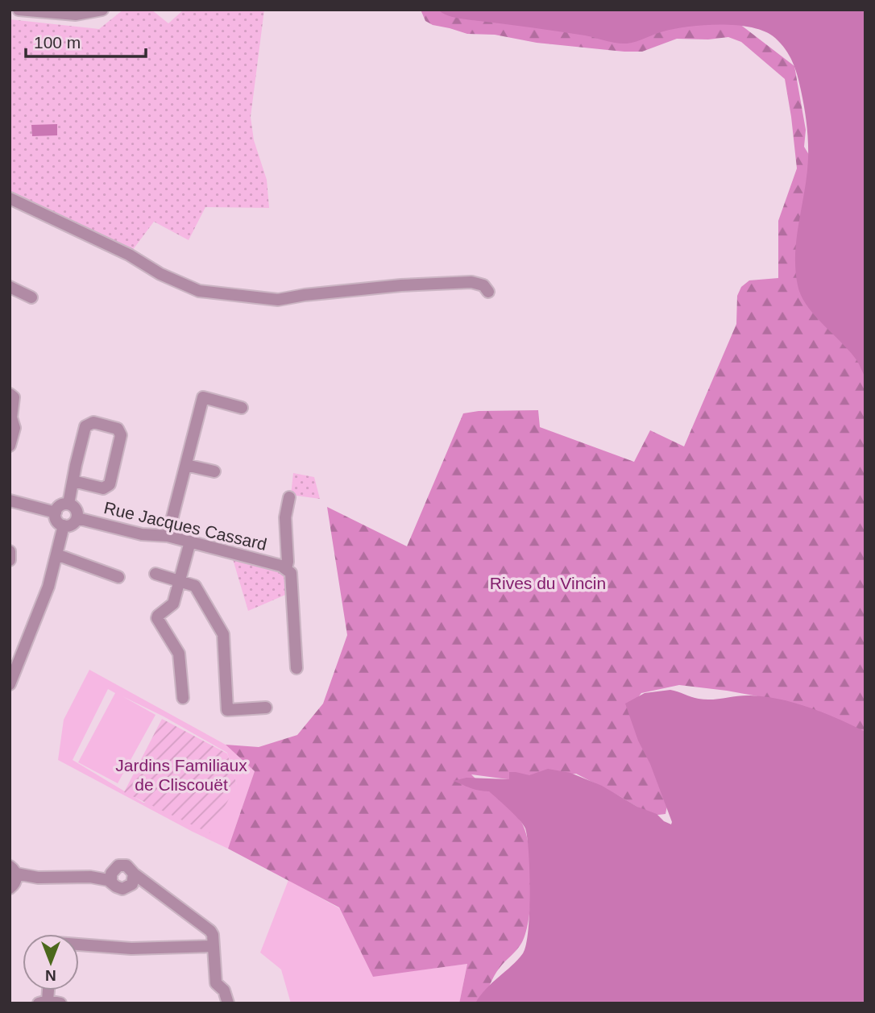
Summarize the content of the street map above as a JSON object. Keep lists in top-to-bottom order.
{
  "streets": {
    "street": ["Rue Jacques Cassard"]
  },
  "parks": ["Rives du Vincin", "Jardins Familiaux de Cliscouët"],
  "scale_bar": "100 m",
  "north": "bottom"
}
